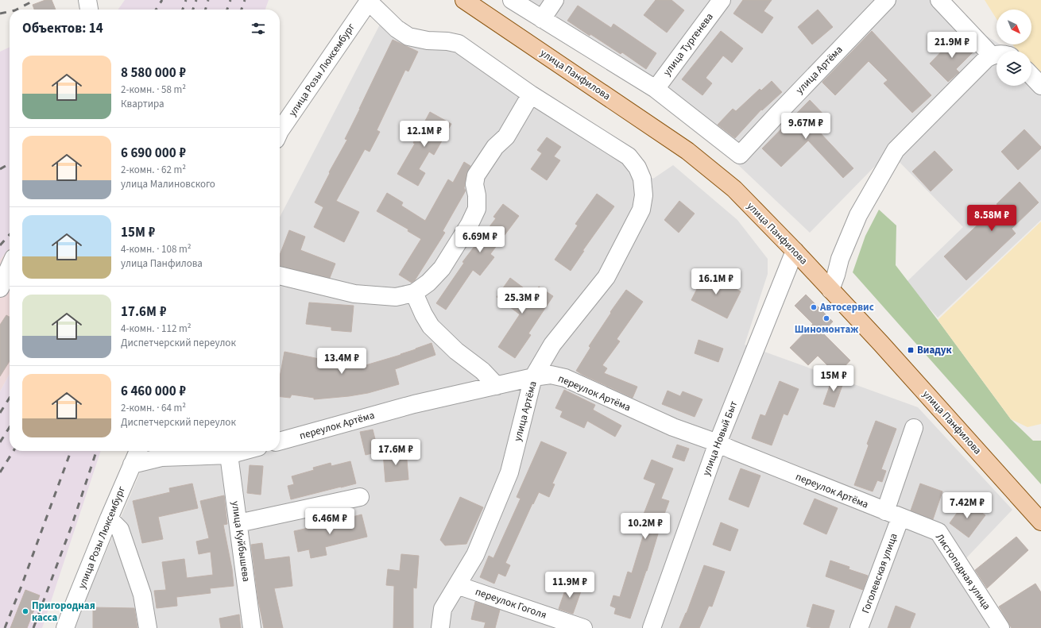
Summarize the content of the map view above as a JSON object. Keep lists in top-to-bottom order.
{
  "streets": {
    "main road": ["улица Панфилова"],
    "street": [
      "улица Тургенева",
      "улица Розы Люксембург",
      "улица Артёма",
      "переулок Артёма",
      "улица Новый Быт",
      "улица Куйбышева",
      "Листопадная улица",
      "Гоголевская улица",
      "переулок Гоголя"
    ]
  },
  "crossings": [
    ["улица Тургенева", "улица Артёма"],
    ["улица Розы Люксембург", "улица Артёма"],
    ["улица Артёма", "переулок Артёма"],
    ["улица Артёма", "переулок Гоголя"],
    ["улица Панфилова", "улица Новый Быт"],
    ["переулок Артёма", "улица Новый Быт"],
    ["переулок Артёма", "Листопадная улица"],
    ["переулок Артёма", "Гоголевская улица"],
    ["Листопадная улица", "Гоголевская улица"]
  ],
  "places": {
    "other": ["Автосервис", "Шиномонтаж", "Пригородная касса"],
    "transit": ["Виадук"]
  },
  "north": "bottom right",
  "page": {
    "heading": "Объектов: 14",
    "price": [
      "21.9M ₽",
      "9.67M ₽",
      "12.1M ₽",
      "8.58M ₽",
      "6.69M ₽",
      "16.1M ₽",
      "25.3M ₽",
      "13.4M ₽",
      "15M ₽",
      "17.6M ₽",
      "7.42M ₽",
      "6.46M ₽",
      "10.2M ₽",
      "11.9M ₽"
    ],
    "list": [
      {
        "name": "8 580 000 ₽",
        "note": "2-комн. · 58 m² · Квартира"
      },
      {
        "name": "6 690 000 ₽",
        "note": "2-комн. · 62 m² · улица Малиновского"
      },
      {
        "name": "15M ₽",
        "note": "4-комн. · 108 m² · улица Панфилова"
      },
      {
        "name": "17.6M ₽",
        "note": "4-комн. · 112 m² · Диспетчерский переулок"
      },
      {
        "name": "6 460 000 ₽",
        "note": "2-комн. · 64 m² · Диспетчерский переулок"
      }
    ]
  }
}
